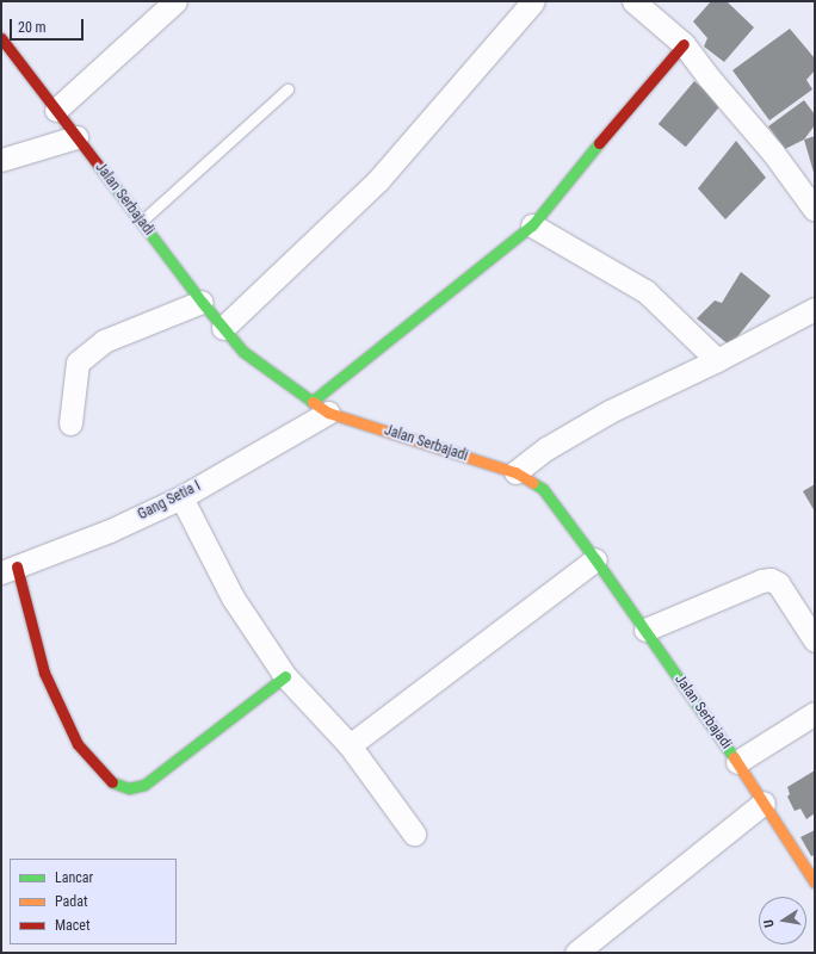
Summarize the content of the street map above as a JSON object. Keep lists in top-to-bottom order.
{
  "streets": {
    "street": ["Jalan Serbajadi", "Gang Setia I"]
  },
  "crossings": [
    ["Jalan Serbajadi", "Gang Setia I"]
  ],
  "legend": ["Lancar", "Padat", "Macet"],
  "scale_bar": "20 m",
  "north": "left"
}
